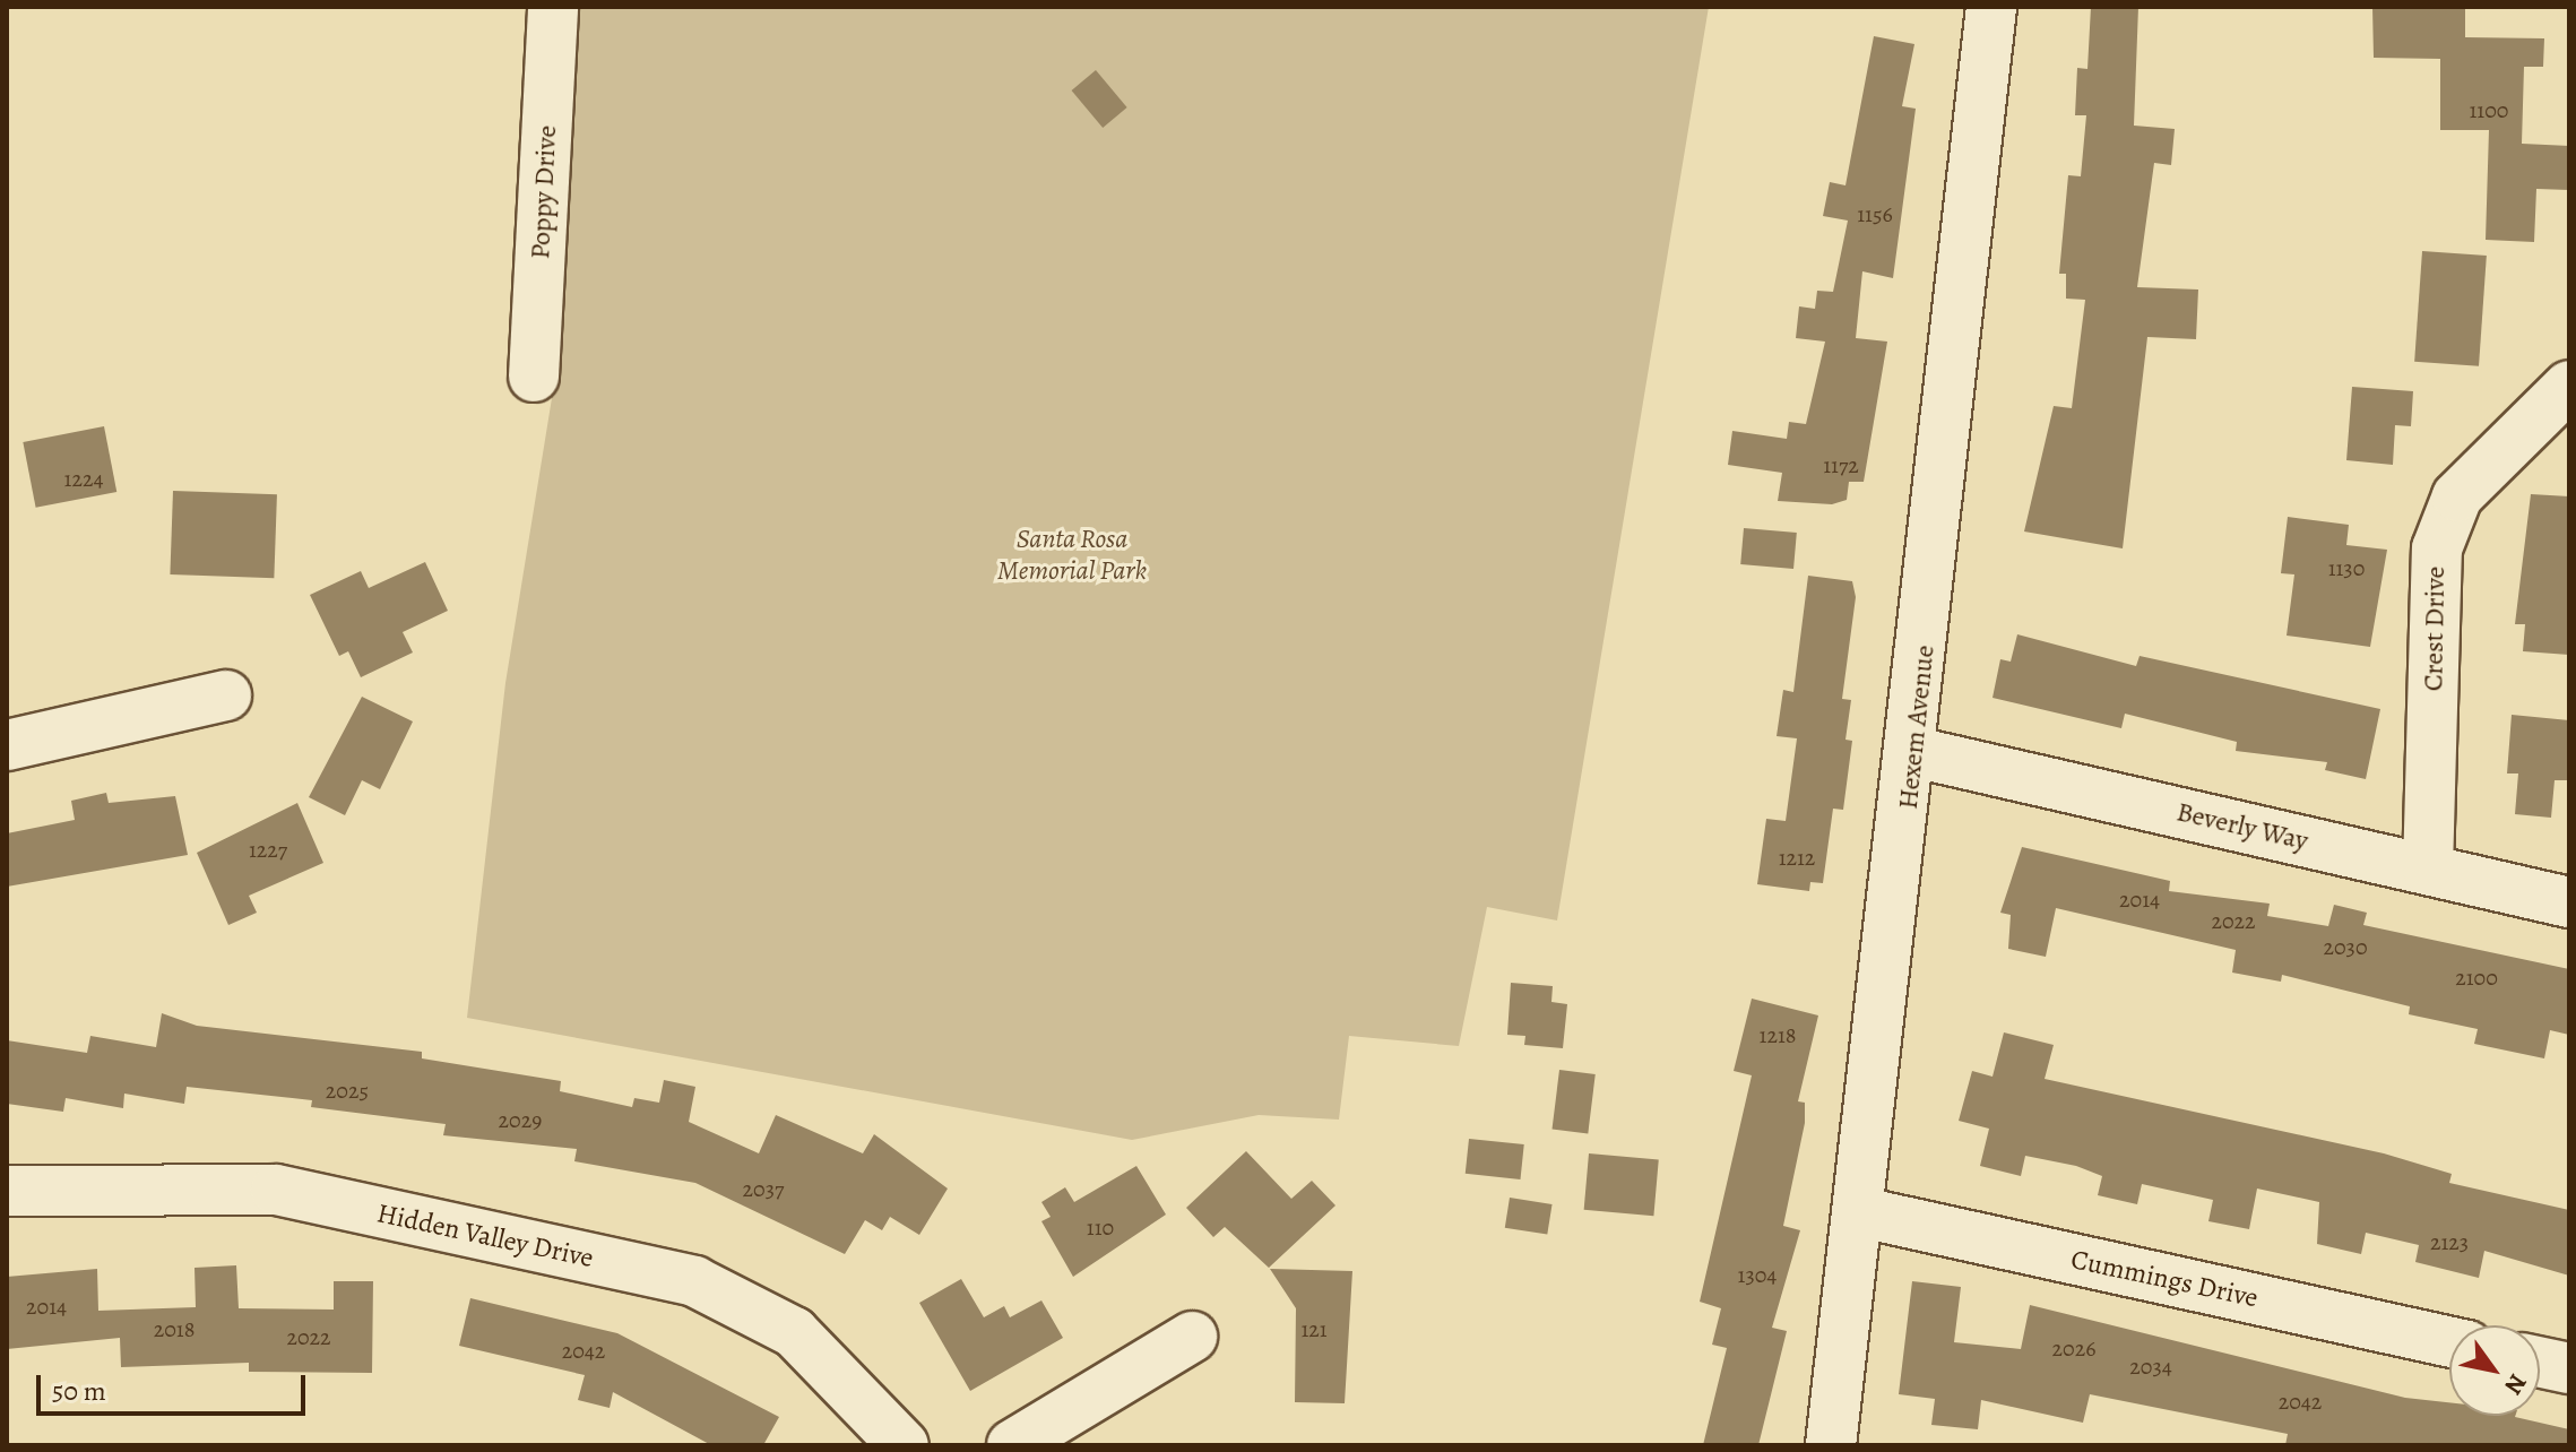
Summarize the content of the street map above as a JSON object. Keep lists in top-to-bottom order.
{
  "streets": {
    "street": [
      "Poppy Drive",
      "Crest Drive",
      "Hexem Avenue",
      "Beverly Way",
      "Hidden Valley Drive",
      "Cummings Drive"
    ]
  },
  "crossings": [
    ["Crest Drive", "Beverly Way"],
    ["Hexem Avenue", "Beverly Way"],
    ["Hexem Avenue", "Cummings Drive"]
  ],
  "parks": ["Santa Rosa Memorial Park"],
  "house_numbers": [
    "1100",
    "1156",
    "1172",
    "1224",
    "1130",
    "1227",
    "1212",
    "2014",
    "2022",
    "2030",
    "2100",
    "1218",
    "2025",
    "2029",
    "2037",
    "110",
    "2123",
    "1304",
    "2014",
    "2018",
    "121",
    "2022",
    "2026",
    "2042",
    "2034",
    "2042"
  ],
  "scale_bar": "50 m",
  "north": "bottom right"
}
